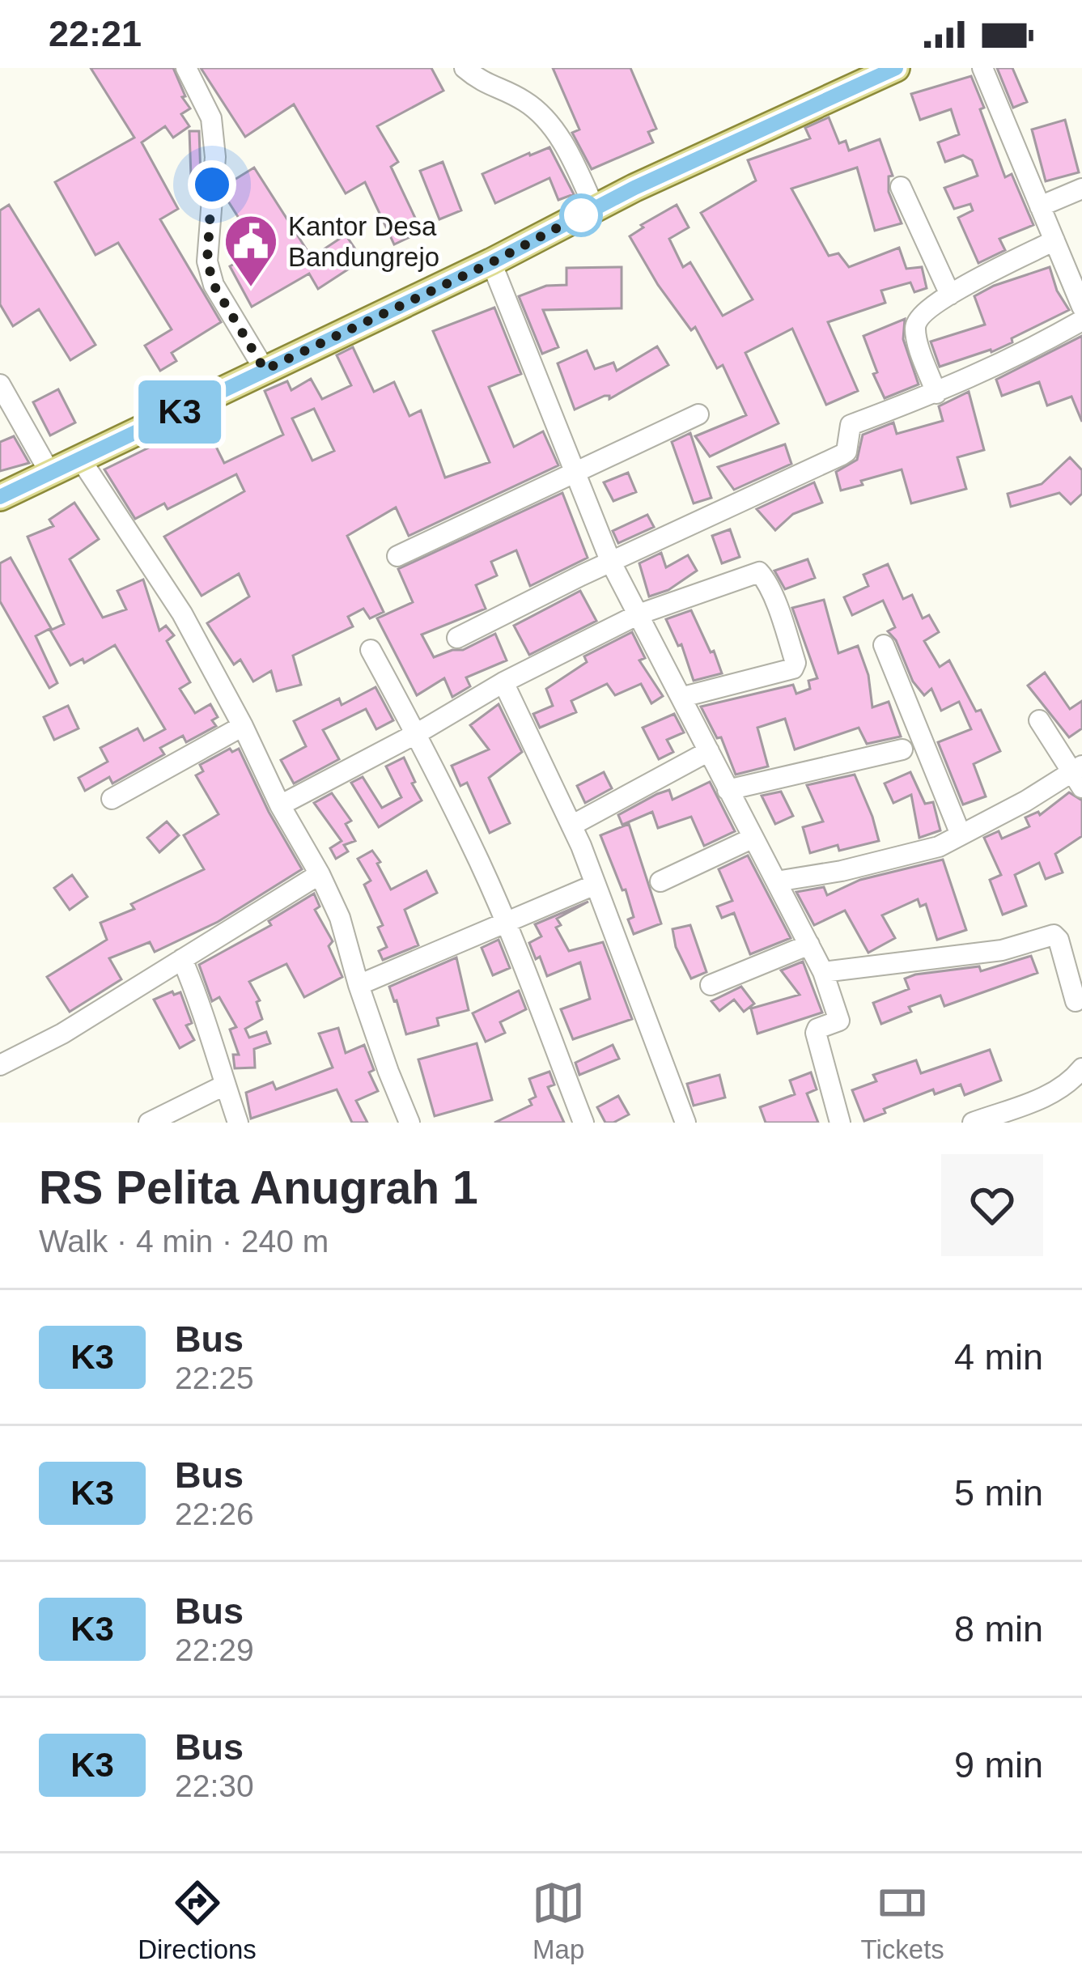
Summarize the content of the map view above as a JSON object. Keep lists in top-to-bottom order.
{
  "places": {
    "public building": ["Kantor Desa Bandungrejo"]
  },
  "lines": ["bus line K3"],
  "page": {
    "status": "22:21",
    "on_map": "K3",
    "heading": ["RS Pelita Anugrah 1", "Walk · 4 min · 240 m"],
    "list": [
      {
        "mark": "K3",
        "name": "Bus",
        "note": "22:25",
        "value": "4 min"
      },
      {
        "mark": "K3",
        "name": "Bus",
        "note": "22:26",
        "value": "5 min"
      },
      {
        "mark": "K3",
        "name": "Bus",
        "note": "22:29",
        "value": "8 min"
      },
      {
        "mark": "K3",
        "name": "Bus",
        "note": "22:30",
        "value": "9 min"
      }
    ],
    "tabs": ["Directions", "Map", "Tickets"]
  }
}
